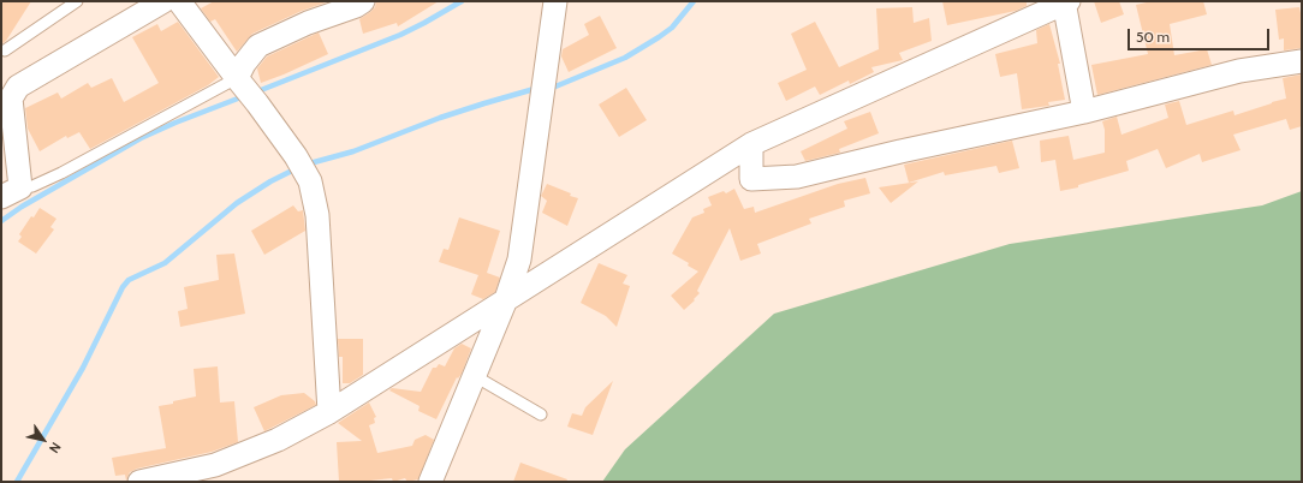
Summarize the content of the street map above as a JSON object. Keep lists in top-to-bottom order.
{
  "scale_bar": "50 m",
  "north": "bottom right"
}
